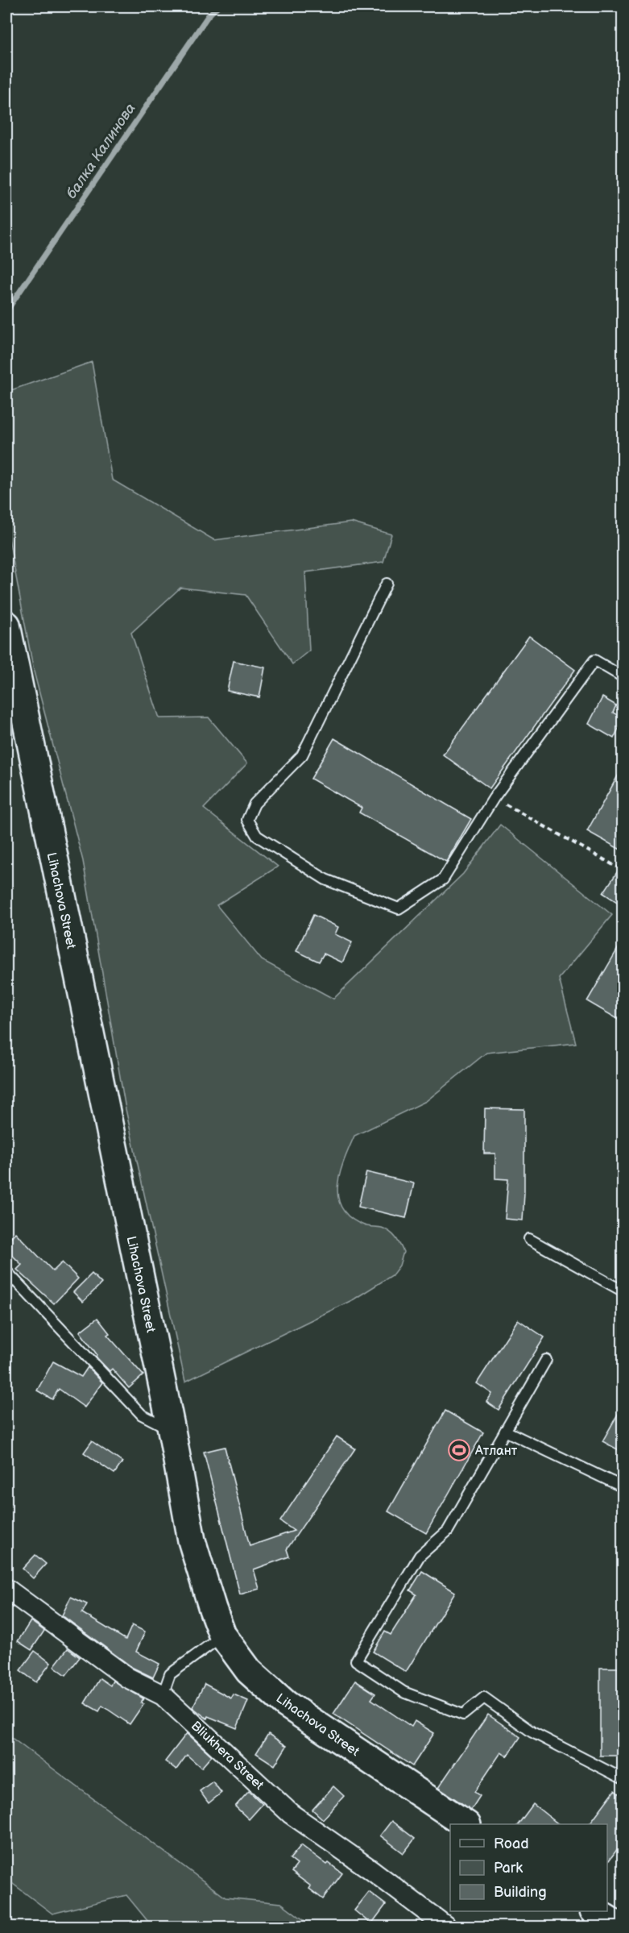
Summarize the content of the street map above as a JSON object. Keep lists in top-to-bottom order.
{
  "streets": {
    "street": ["Lihachova Street", "Bliukhera Street"]
  },
  "water": ["балка Калинова"],
  "places": {
    "sports": ["Атлант"]
  },
  "legend": ["Road", "Park", "Building"]
}
